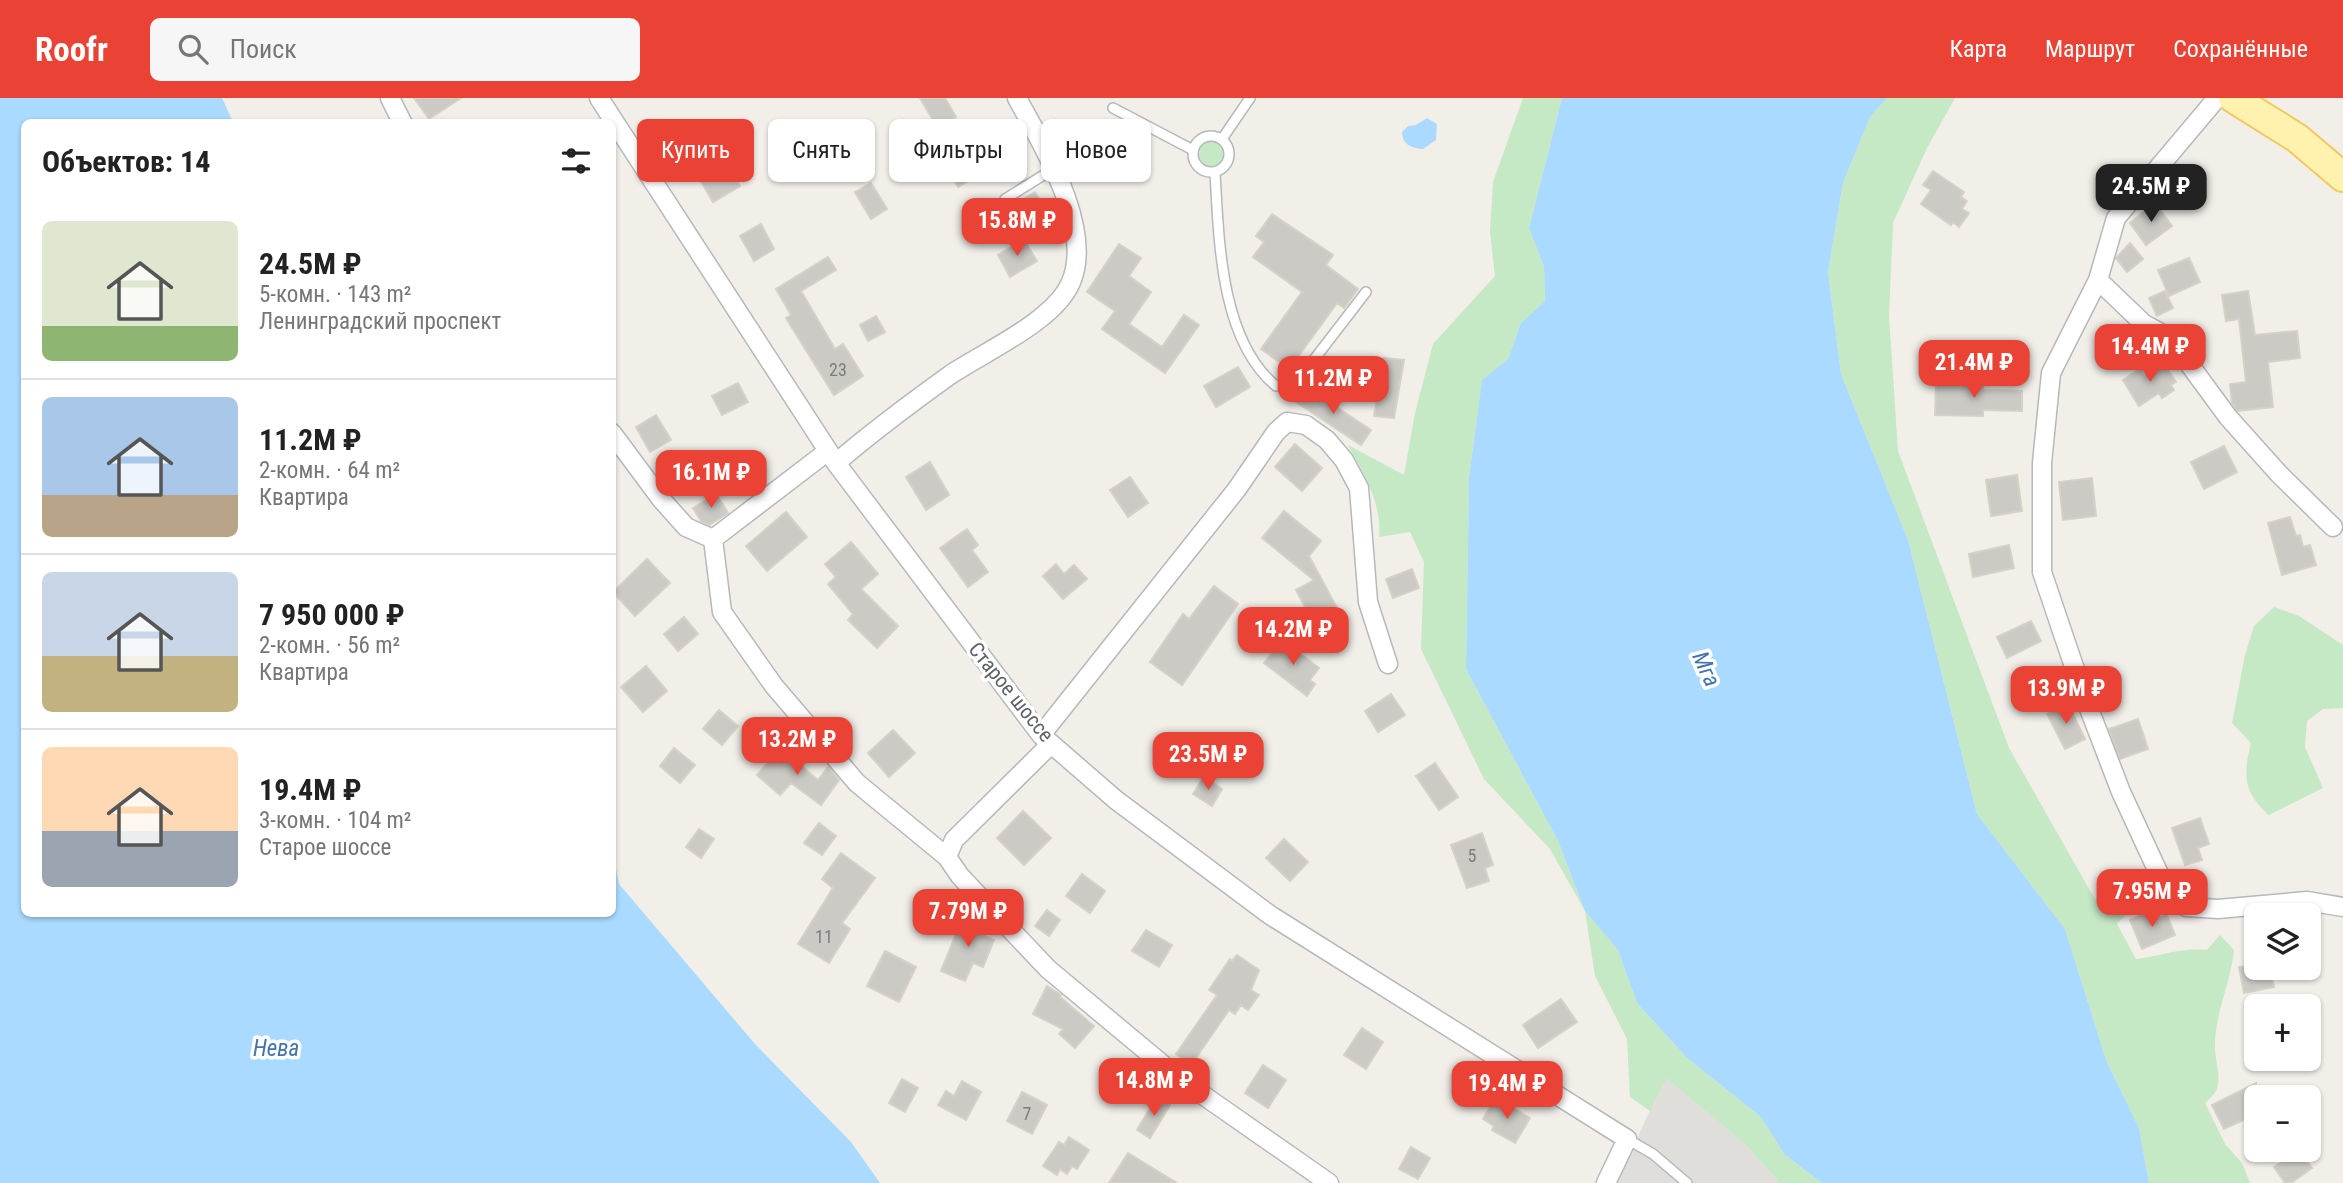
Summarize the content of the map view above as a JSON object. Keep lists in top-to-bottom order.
{
  "streets": {
    "street": ["Старое шоссе"]
  },
  "water": ["Мга", "Нева"],
  "house_numbers": [
    "23",
    "5",
    "11",
    "7"
  ],
  "page": {
    "header": "Roofr",
    "search": "Поиск",
    "nav": ["Карта", "Маршрут", "Сохранённые"],
    "chip": [
      "Купить",
      "Снять",
      "Фильтры",
      "Новое"
    ],
    "heading": "Объектов: 14",
    "price": [
      "24.5M ₽",
      "15.8M ₽",
      "14.4M ₽",
      "21.4M ₽",
      "11.2M ₽",
      "16.1M ₽",
      "14.2M ₽",
      "13.9M ₽",
      "13.2M ₽",
      "23.5M ₽",
      "7.95M ₽",
      "7.79M ₽",
      "14.8M ₽",
      "19.4M ₽"
    ],
    "list": [
      {
        "name": "24.5M ₽",
        "note": "5-комн. · 143 m² · Ленинградский проспект"
      },
      {
        "name": "11.2M ₽",
        "note": "2-комн. · 64 m² · Квартира"
      },
      {
        "name": "7 950 000 ₽",
        "note": "2-комн. · 56 m² · Квартира"
      },
      {
        "name": "19.4M ₽",
        "note": "3-комн. · 104 m² · Старое шоссе"
      }
    ],
    "map_buttons": ["+", "−"]
  }
}
